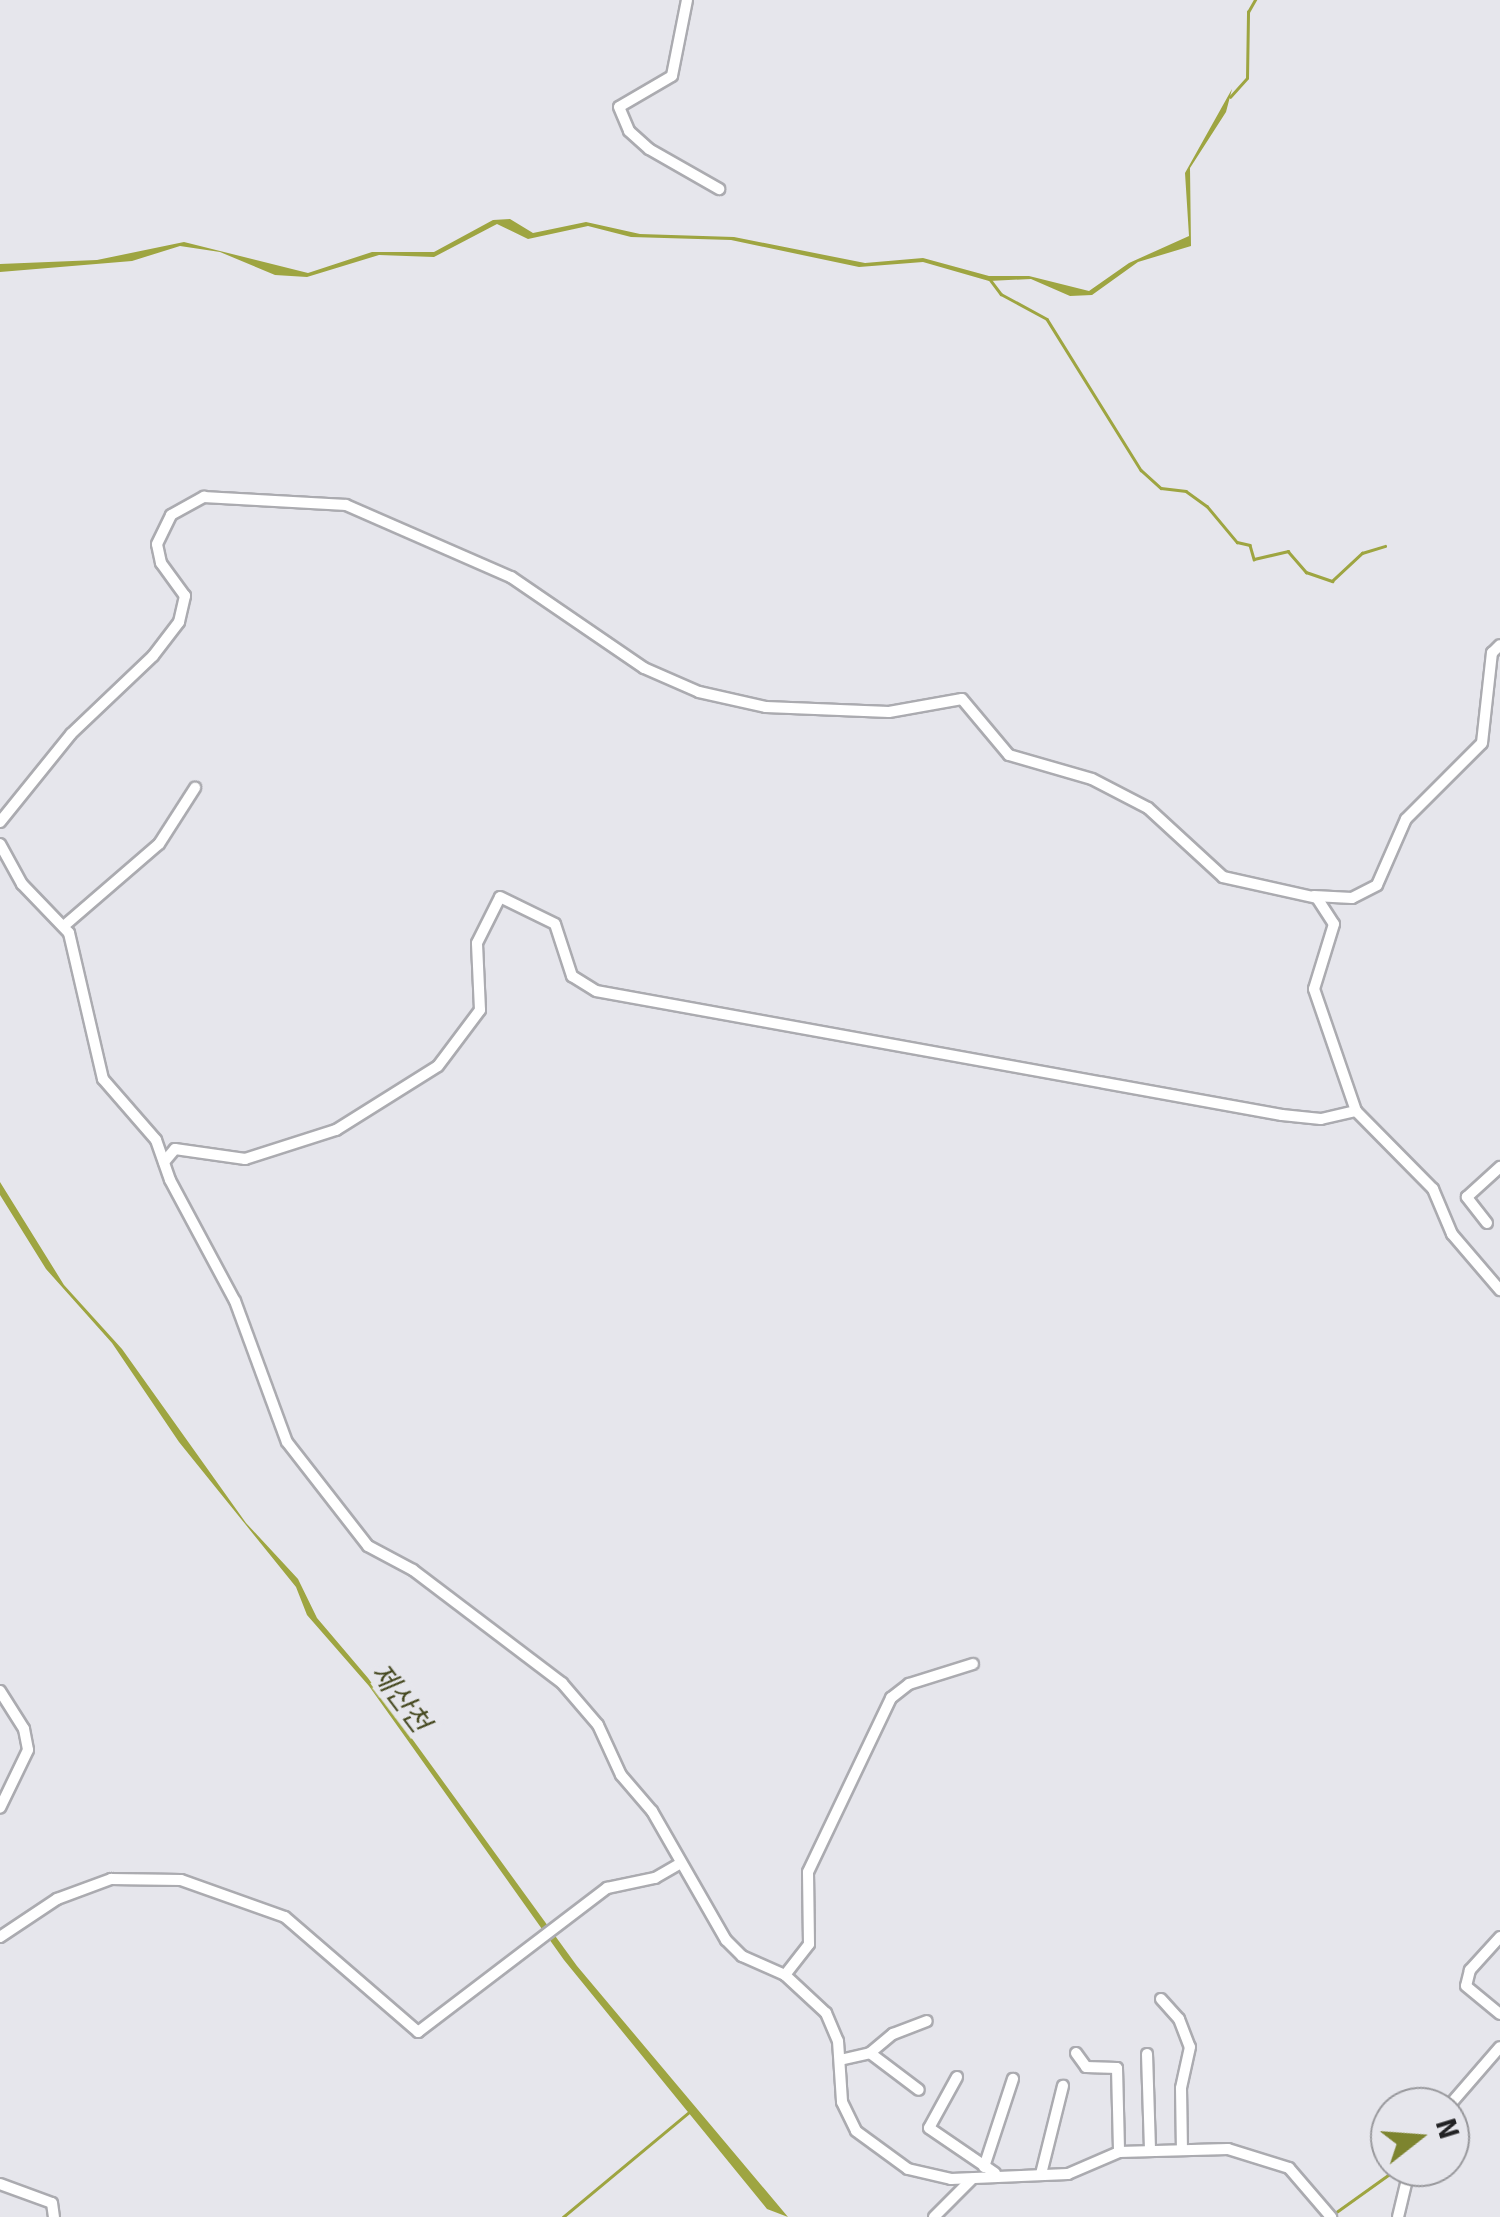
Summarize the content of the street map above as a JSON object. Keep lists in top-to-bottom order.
{
  "water": ["제산천"],
  "north": "right"
}
